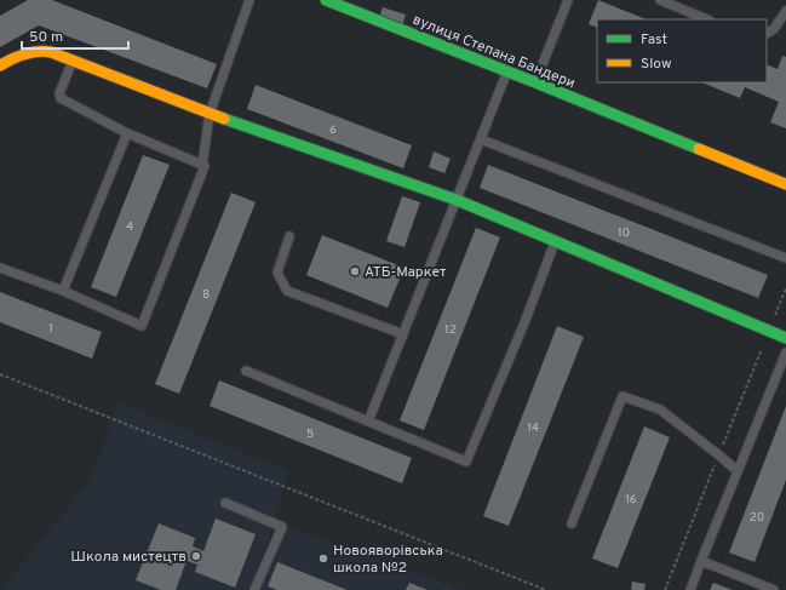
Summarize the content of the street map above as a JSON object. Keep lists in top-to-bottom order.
{
  "streets": {
    "street": ["вулиця Степана Бандери"]
  },
  "places": ["АТБ-Маркет", "Школа мистецтв", "Новояворівська школа №2"],
  "house_numbers": [
    "6",
    "4",
    "10",
    "8",
    "1",
    "12",
    "14",
    "5",
    "16",
    "20"
  ],
  "legend": ["Fast", "Slow"],
  "scale_bar": "50 m"
}
